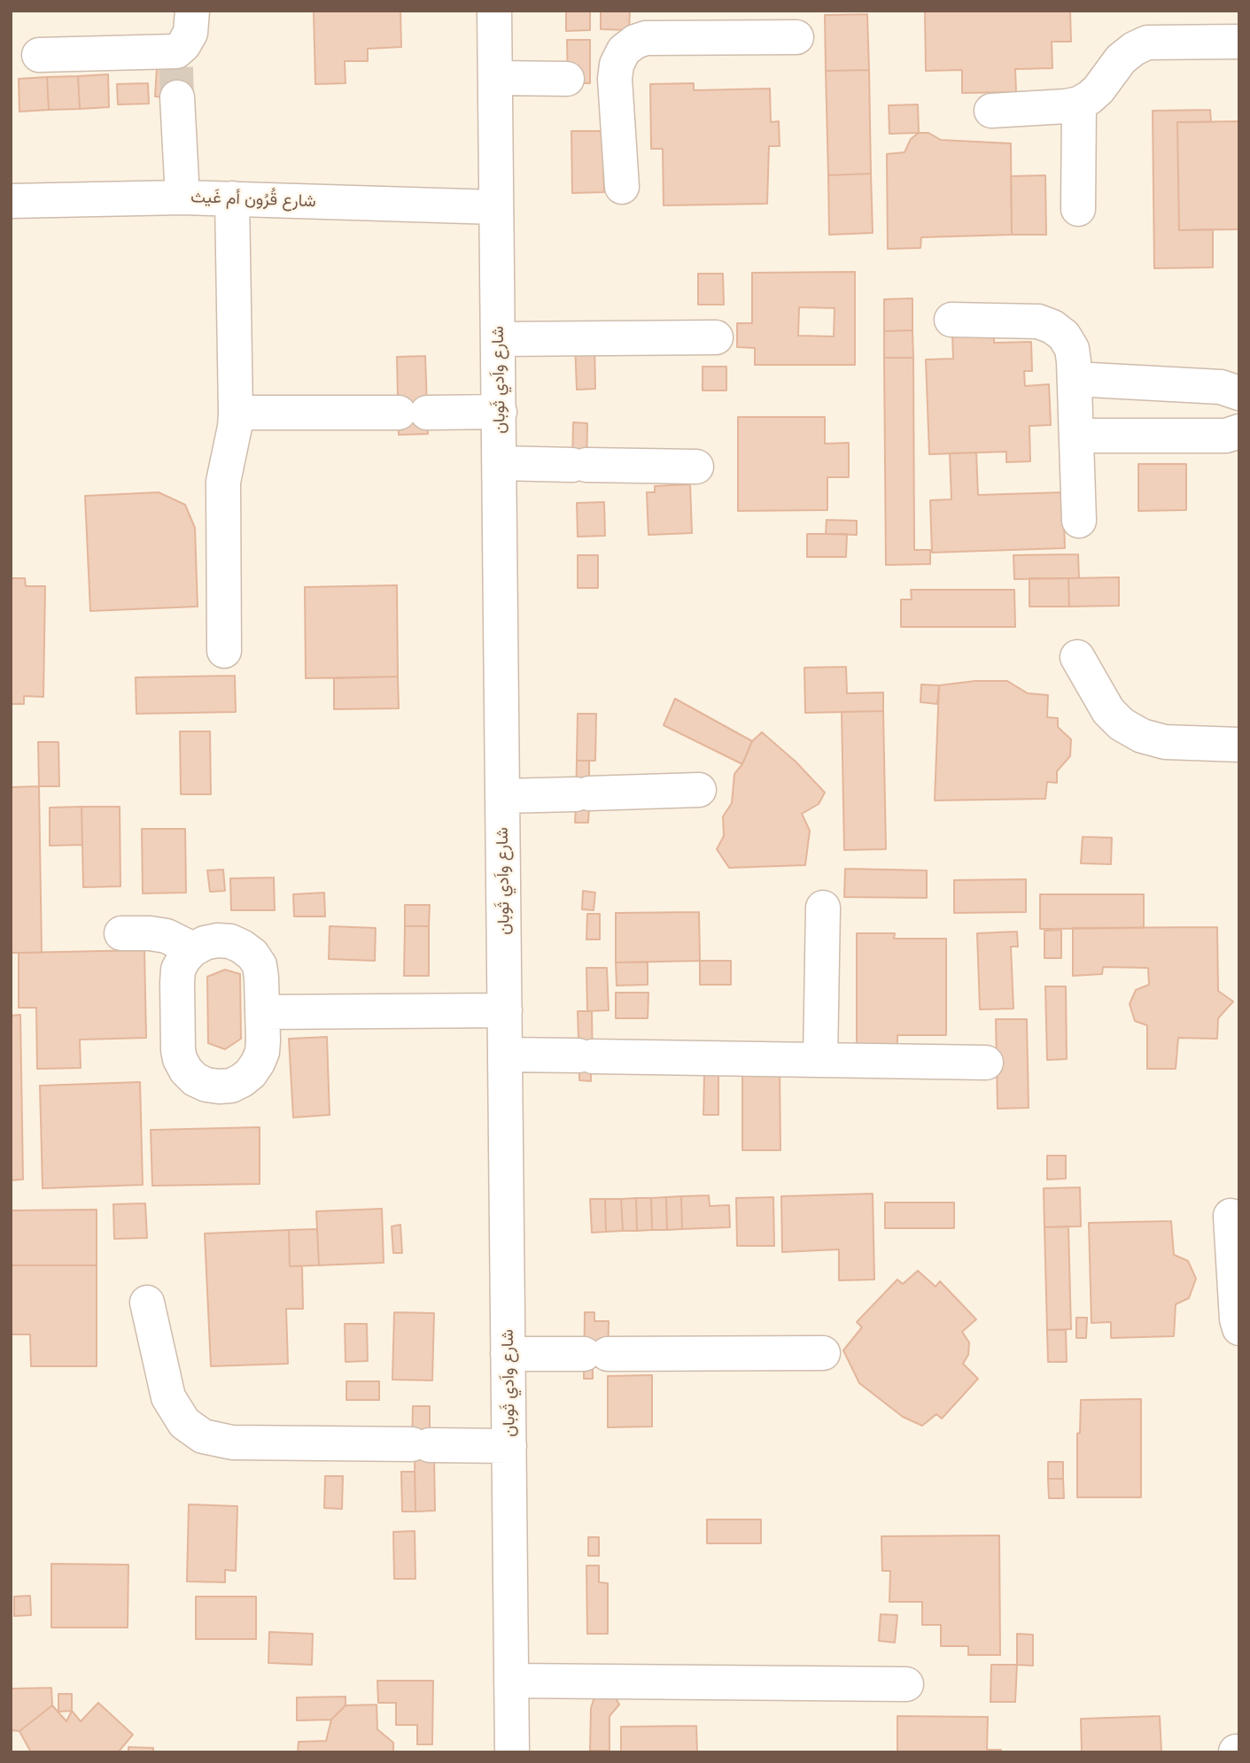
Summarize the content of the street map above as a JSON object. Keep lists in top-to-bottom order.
{
  "streets": {
    "street": ["شارع قُرُون أم غَيث", "شارع واَدي ثَوبان"]
  },
  "crossings": [
    ["شارع قُرُون أم غَيث", "شارع واَدي ثَوبان"]
  ]
}
